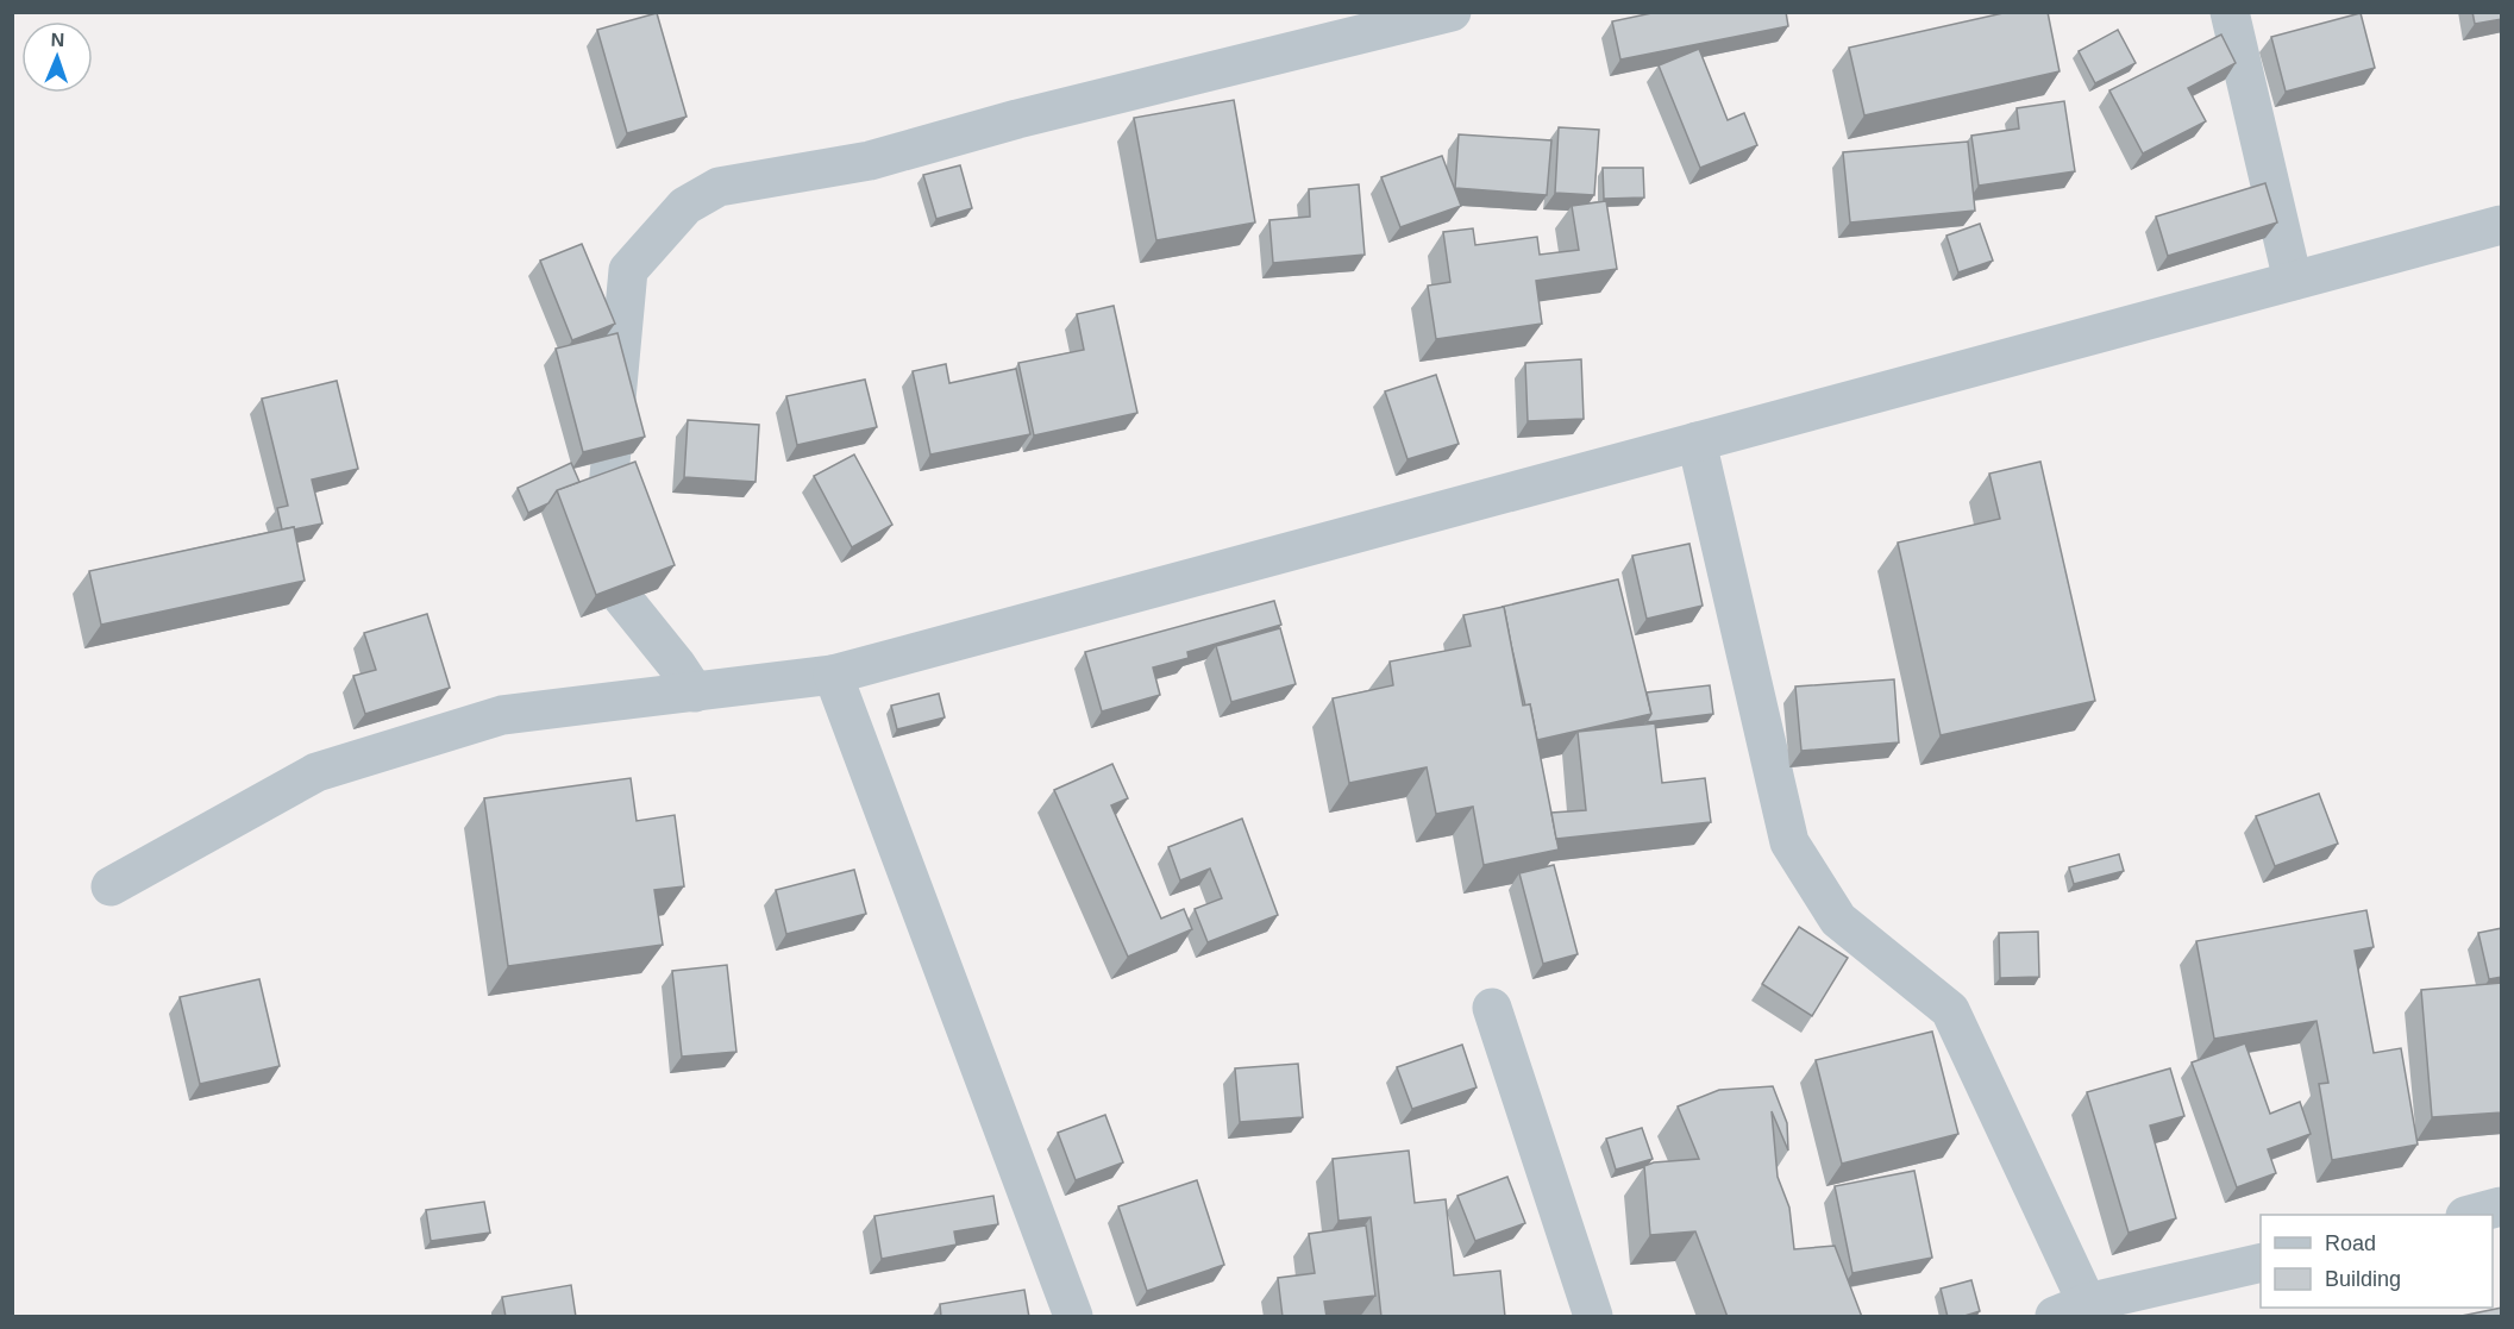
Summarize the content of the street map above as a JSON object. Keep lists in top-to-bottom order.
{
  "legend": ["Road", "Building"],
  "north": "top"
}
